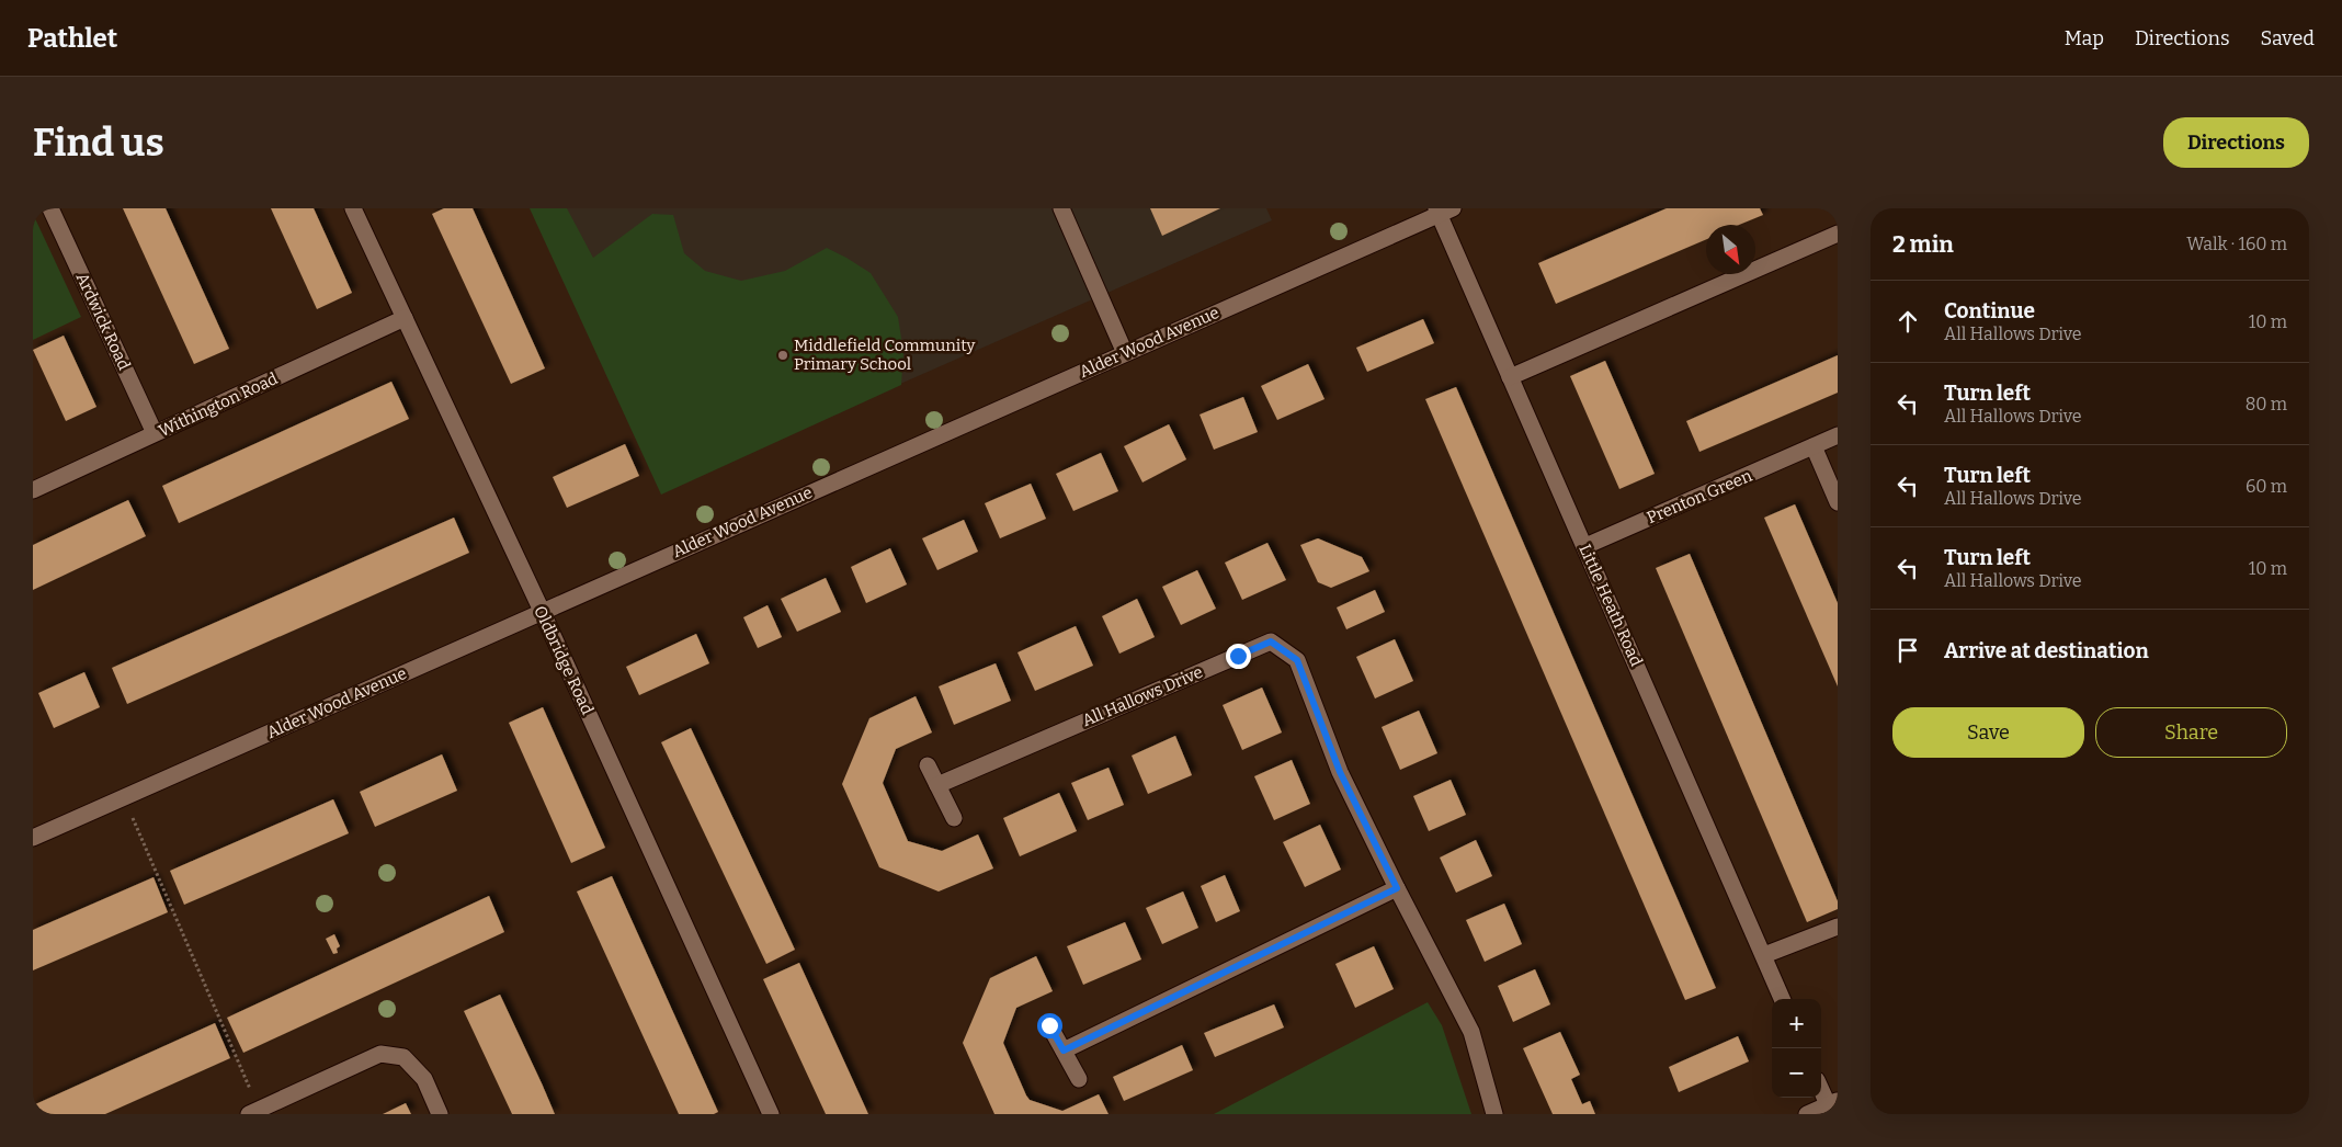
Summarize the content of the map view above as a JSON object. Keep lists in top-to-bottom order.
{
  "streets": {
    "street": [
      "Ardwick Road",
      "Alder Wood Avenue",
      "Withington Road",
      "Prenton Green",
      "Little Heath Road",
      "Oldbridge Road",
      "All Hallows Drive"
    ]
  },
  "crossings": [
    ["Ardwick Road", "Withington Road"],
    ["Alder Wood Avenue", "Little Heath Road"],
    ["Alder Wood Avenue", "Oldbridge Road"],
    ["Withington Road", "Oldbridge Road"],
    ["Prenton Green", "Little Heath Road"]
  ],
  "places": ["Middlefield Community Primary School"],
  "north": "bottom right",
  "page": {
    "header": "Pathlet",
    "nav": ["Map", "Directions", "Saved"],
    "buttons": [
      "Directions",
      ["Save", "Share"]
    ],
    "title": "Find us",
    "heading": ["2 min", "Walk · 160 m"],
    "list": [
      ["Continue", "All Hallows Drive", "10 m"],
      ["Turn left", "All Hallows Drive", "80 m"],
      ["Turn left", "All Hallows Drive", "60 m"],
      ["Turn left", "All Hallows Drive", "10 m"],
      "Arrive at destination"
    ],
    "map_buttons": ["+", "−"]
  }
}
